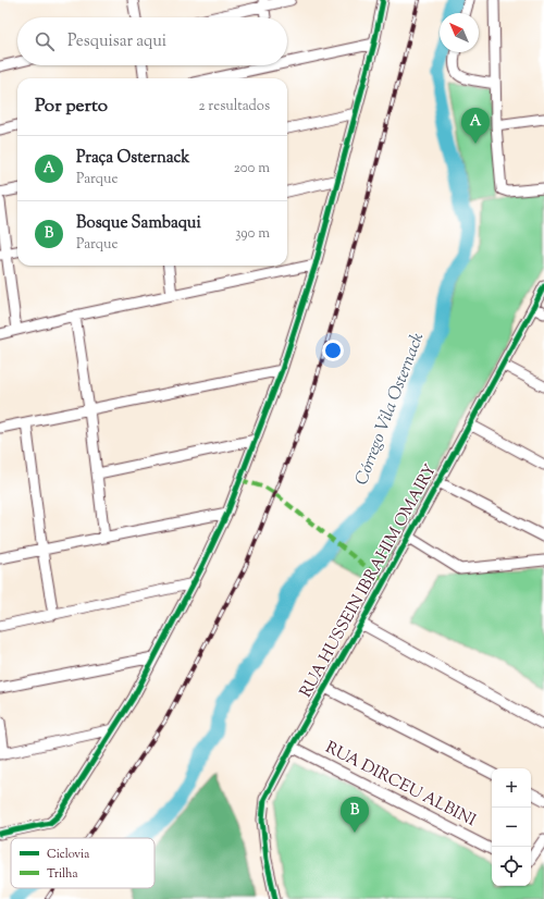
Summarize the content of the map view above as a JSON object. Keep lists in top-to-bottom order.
{
  "streets": {
    "street": ["RUA HUSSEIN IBRAHIM OMAIRY", "RUA DIRCEU ALBINI"]
  },
  "crossings": [
    ["RUA HUSSEIN IBRAHIM OMAIRY", "RUA DIRCEU ALBINI"]
  ],
  "water": ["Córrego Vila Osternack"],
  "legend": ["Ciclovia", "Trilha"],
  "north": "top left",
  "page": {
    "search": "Pesquisar aqui",
    "heading": ["Por perto", "2 resultados"],
    "pins": ["A", "B"],
    "list": [
      {
        "mark": "A",
        "name": "Praça Osternack",
        "note": "Parque",
        "value": "200 m"
      },
      {
        "mark": "B",
        "name": "Bosque Sambaqui",
        "note": "Parque",
        "value": "390 m"
      }
    ],
    "map_buttons": ["+", "−"]
  }
}
